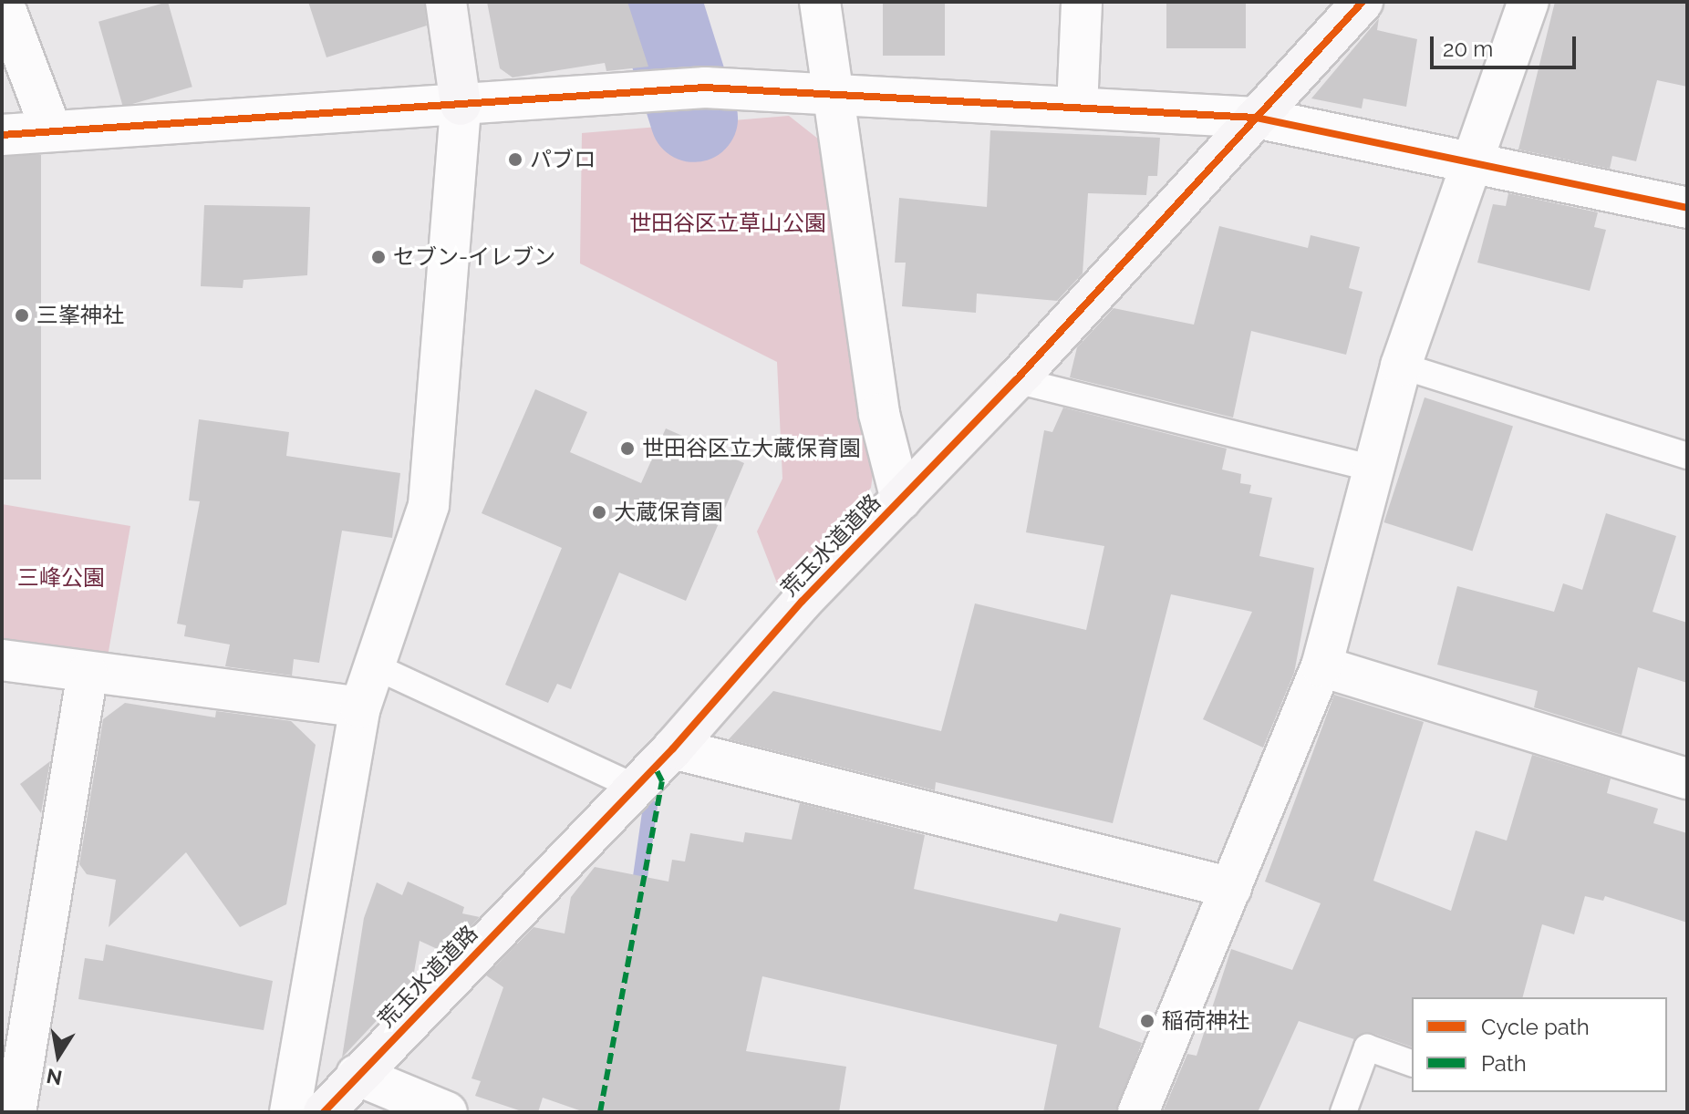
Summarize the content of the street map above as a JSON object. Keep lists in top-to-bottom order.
{
  "streets": {
    "main road": ["荒玉水道道路"]
  },
  "parks": ["世田谷区立草山公園", "三峰公園"],
  "places": [
    "パブロ",
    "セブン-イレブン",
    "三峯神社",
    "世田谷区立大蔵保育園",
    "大蔵保育園",
    "稲荷神社"
  ],
  "legend": ["Cycle path", "Path"],
  "scale_bar": "20 m",
  "north": "bottom"
}
